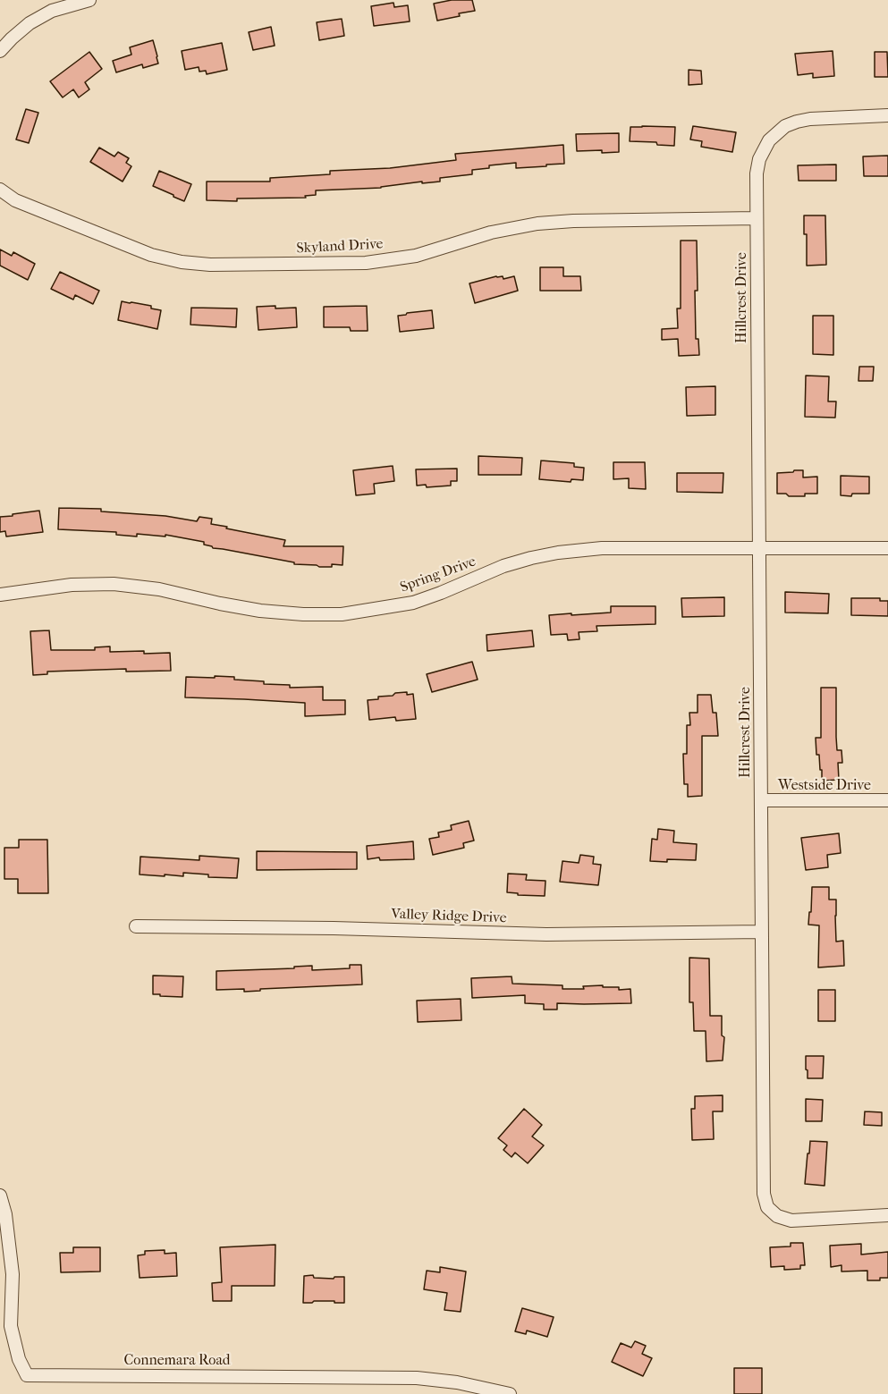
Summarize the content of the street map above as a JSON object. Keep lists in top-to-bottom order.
{
  "streets": {
    "street": [
      "Skyland Drive",
      "Hillcrest Drive",
      "Spring Drive",
      "Westside Drive",
      "Valley Ridge Drive",
      "Connemara Road"
    ]
  },
  "crossings": [
    ["Skyland Drive", "Hillcrest Drive"],
    ["Hillcrest Drive", "Spring Drive"],
    ["Hillcrest Drive", "Westside Drive"],
    ["Hillcrest Drive", "Valley Ridge Drive"]
  ]
}
